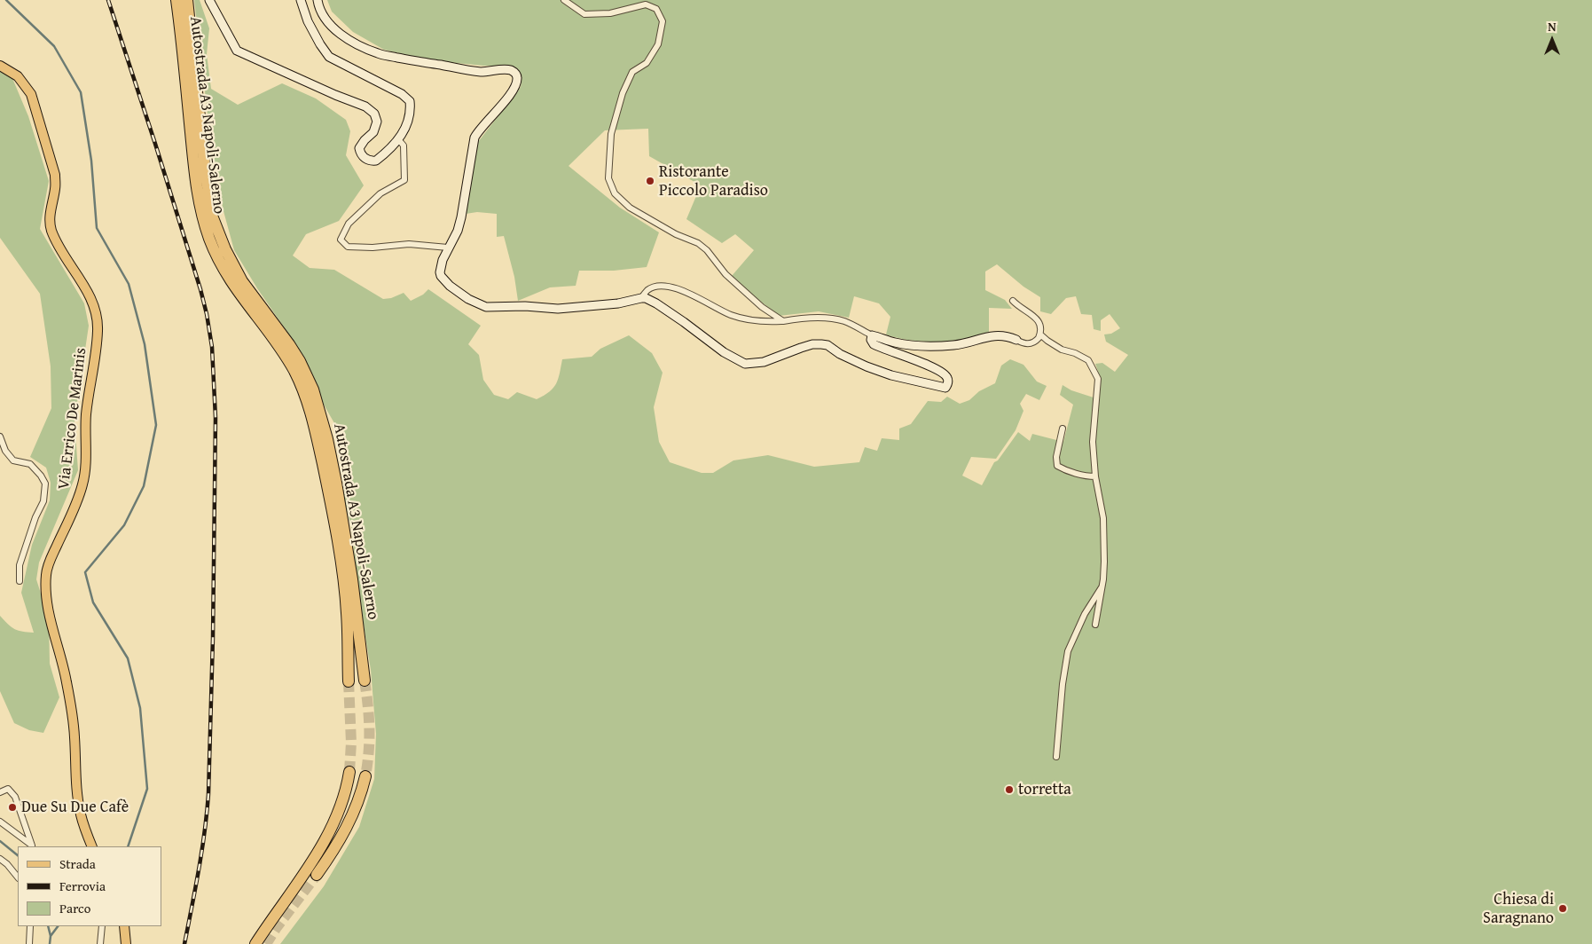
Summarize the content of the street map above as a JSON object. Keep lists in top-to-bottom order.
{
  "streets": {
    "highway": ["Autostrada A3 Napoli-Salerno"],
    "main road": ["Via Errico De Marinis"]
  },
  "places": [
    "Ristorante Piccolo Paradiso",
    "torretta",
    "Due Su Due Cafè",
    "Chiesa di Saragnano"
  ],
  "legend": ["Strada", "Ferrovia", "Parco"],
  "north": "top"
}
